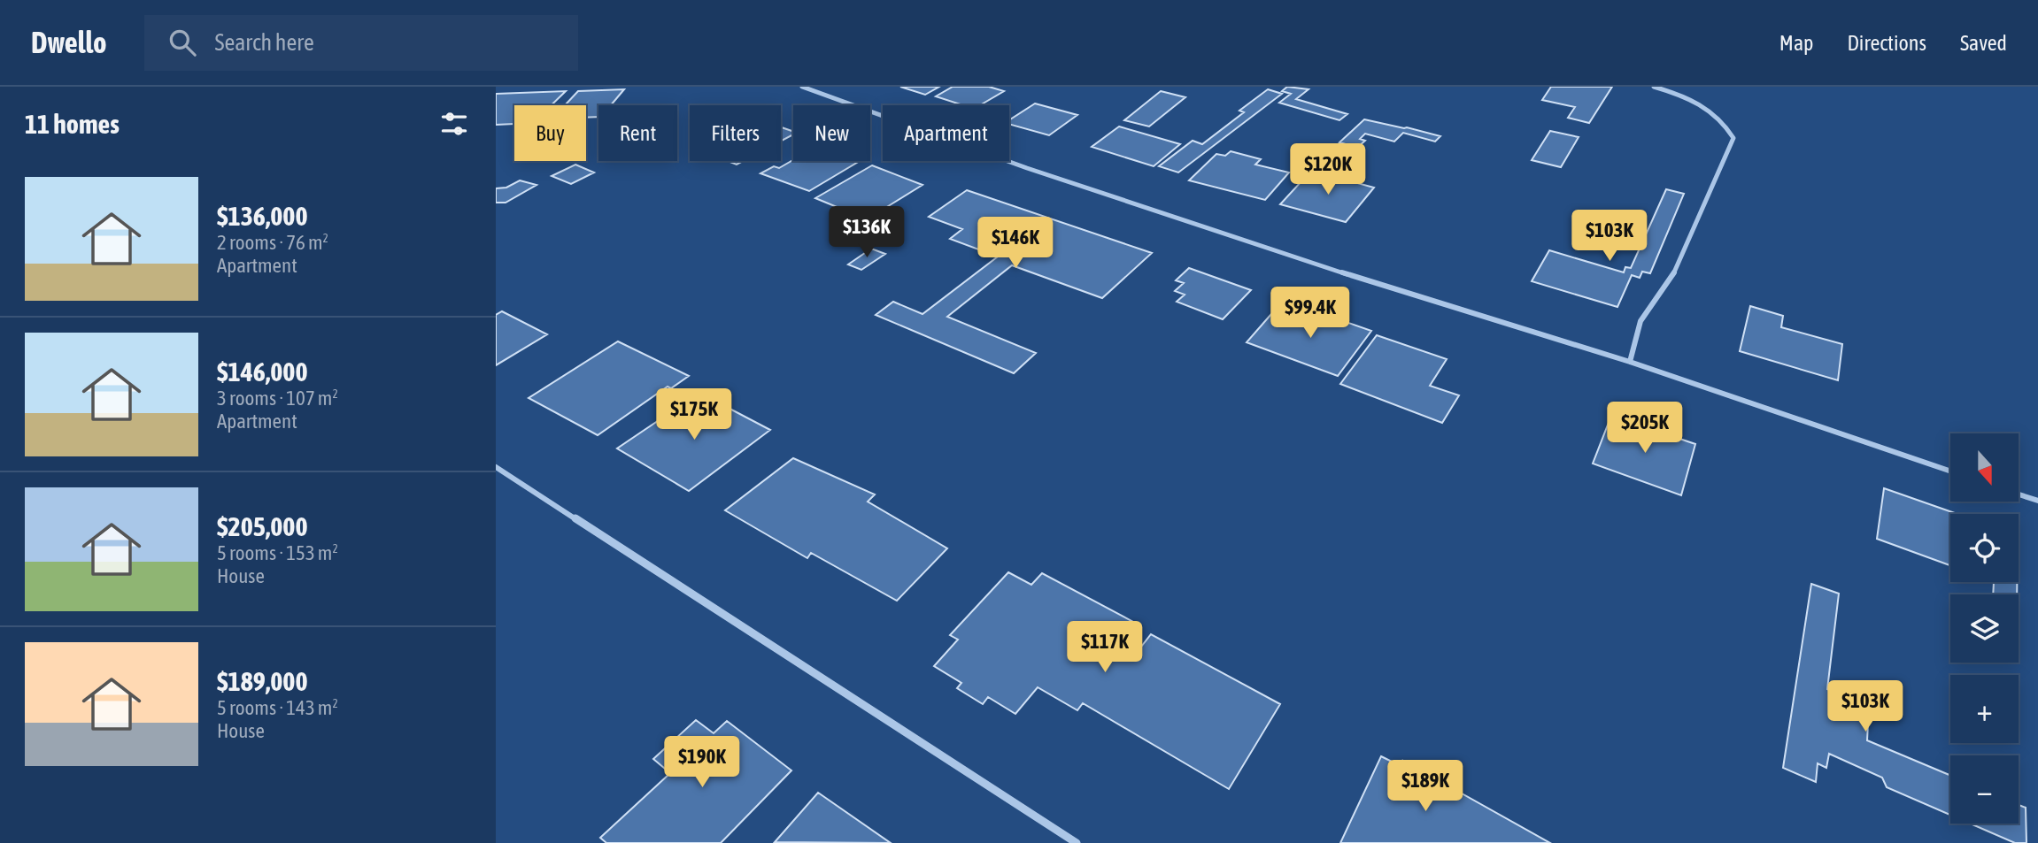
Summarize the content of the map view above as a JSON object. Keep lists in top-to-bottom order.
{
  "north": "bottom",
  "page": {
    "header": "Dwello",
    "search": "Search here",
    "nav": ["Map", "Directions", "Saved"],
    "heading": "11 homes",
    "chip": [
      "Buy",
      "Rent",
      "Filters",
      "New",
      "Apartment"
    ],
    "price": [
      "$120K",
      "$136K",
      "$103K",
      "$146K",
      "$99.4K",
      "$175K",
      "$205K",
      "$117K",
      "$103K",
      "$190K",
      "$189K"
    ],
    "list": [
      {
        "name": "$136,000",
        "note": "2 rooms · 76 m² · Apartment"
      },
      {
        "name": "$146,000",
        "note": "3 rooms · 107 m² · Apartment"
      },
      {
        "name": "$205,000",
        "note": "5 rooms · 153 m² · House"
      },
      {
        "name": "$189,000",
        "note": "5 rooms · 143 m² · House"
      }
    ],
    "map_buttons": ["+", "−"]
  }
}
